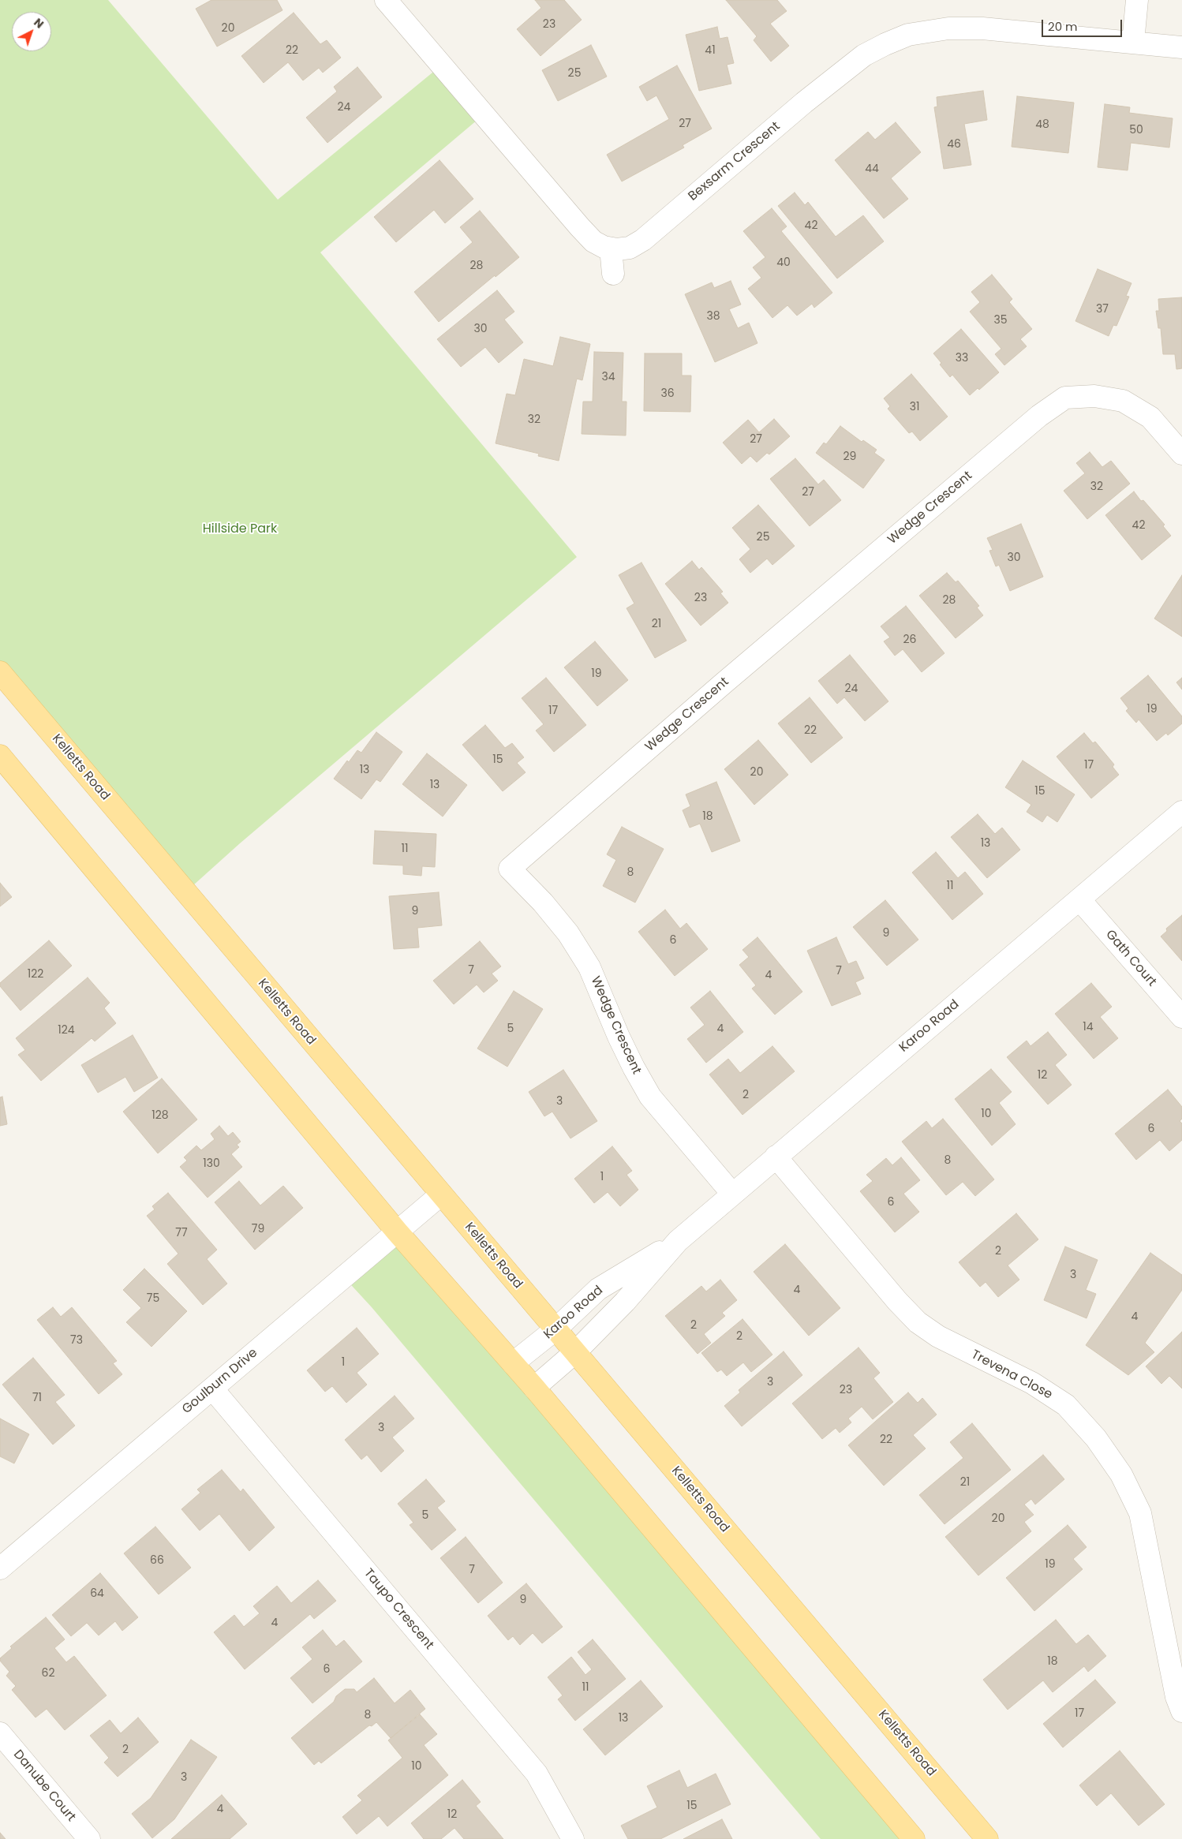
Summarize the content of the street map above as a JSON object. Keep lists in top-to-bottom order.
{
  "streets": {
    "main road": ["Kelletts Road"],
    "street": [
      "Bexsarm Crescent",
      "Wedge Crescent",
      "Gath Court",
      "Karoo Road",
      "Trevena Close",
      "Goulburn Drive",
      "Taupo Crescent",
      "Danube Court"
    ]
  },
  "crossings": [
    ["Wedge Crescent", "Karoo Road"],
    ["Kelletts Road", "Karoo Road"],
    ["Kelletts Road", "Goulburn Drive"],
    ["Gath Court", "Karoo Road"],
    ["Karoo Road", "Trevena Close"],
    ["Goulburn Drive", "Taupo Crescent"]
  ],
  "parks": ["Hillside Park"],
  "house_numbers": [
    "23",
    "20",
    "22",
    "41",
    "25",
    "24",
    "27",
    "48",
    "50",
    "46",
    "44",
    "42",
    "40",
    "28",
    "37",
    "38",
    "35",
    "30",
    "33",
    "34",
    "36",
    "31",
    "32",
    "27",
    "29",
    "32",
    "27",
    "42",
    "25",
    "30",
    "23",
    "28",
    "21",
    "26",
    "19",
    "24",
    "19",
    "17",
    "22",
    "15",
    "17",
    "13",
    "20",
    "13",
    "15",
    "18",
    "13",
    "11",
    "8",
    "11",
    "9",
    "9",
    "6",
    "7",
    "7",
    "122",
    "4",
    "14",
    "5",
    "4",
    "124",
    "12",
    "2",
    "3",
    "10",
    "128",
    "6",
    "8",
    "130",
    "1",
    "6",
    "79",
    "77",
    "2",
    "3",
    "4",
    "75",
    "4",
    "2",
    "2",
    "73",
    "1",
    "3",
    "23",
    "71",
    "3",
    "22",
    "21",
    "5",
    "20",
    "66",
    "19",
    "7",
    "64",
    "9",
    "4",
    "18",
    "6",
    "62",
    "11",
    "17",
    "8",
    "13",
    "2",
    "10",
    "3",
    "15",
    "4",
    "12"
  ],
  "scale_bar": "20 m",
  "north": "top right"
}
